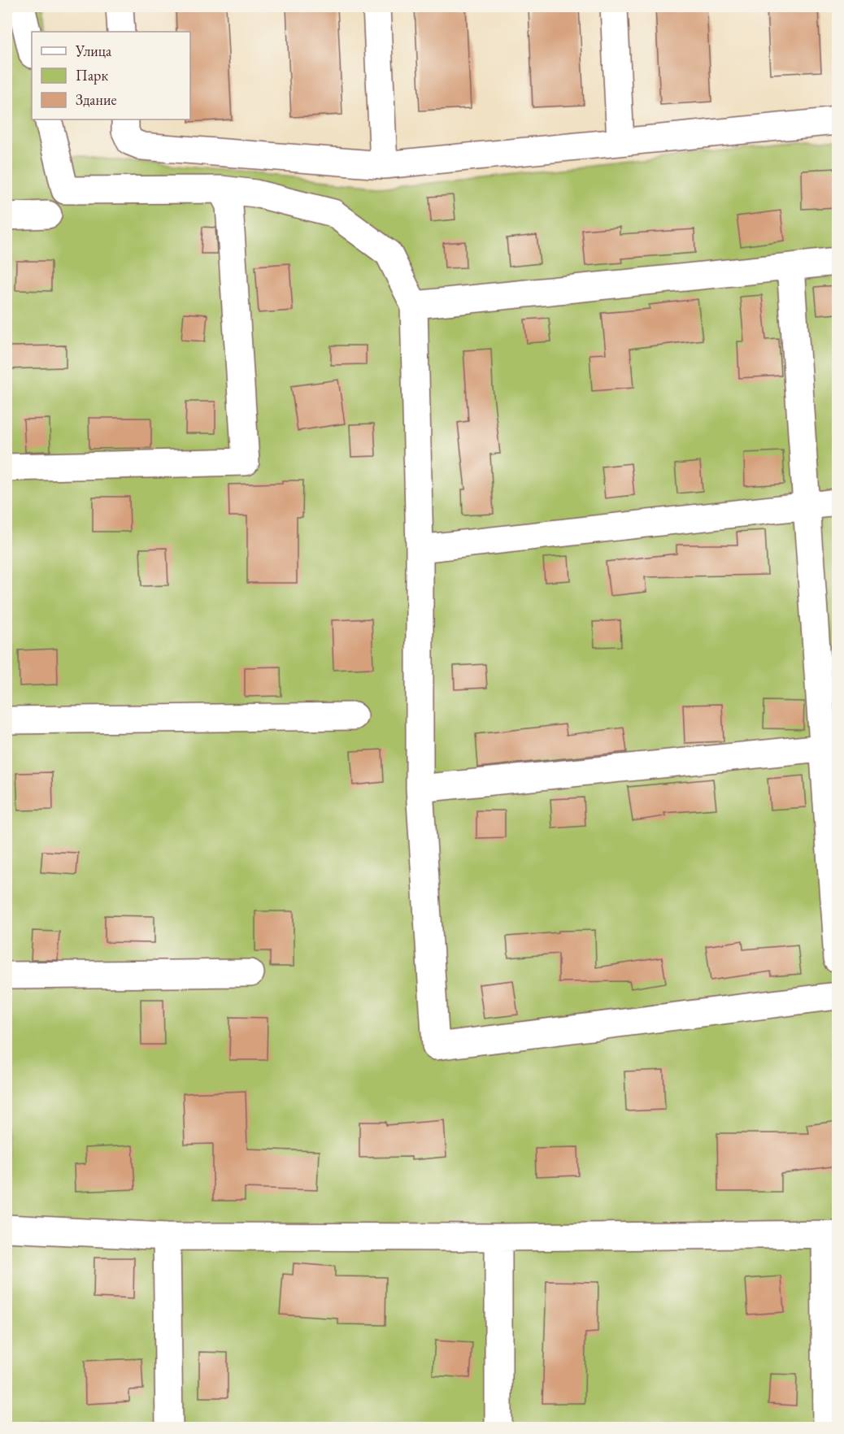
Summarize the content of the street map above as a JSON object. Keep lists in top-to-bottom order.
{
  "legend": ["Улица", "Парк", "Здание"]
}
